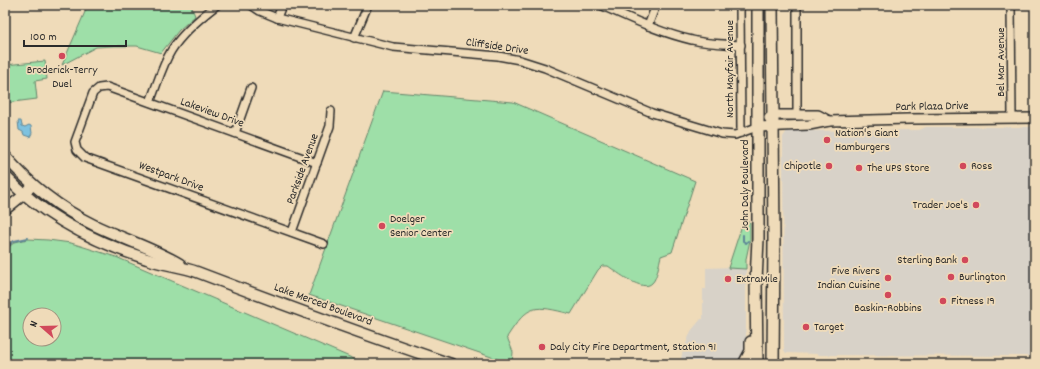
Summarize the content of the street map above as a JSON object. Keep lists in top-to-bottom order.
{
  "streets": {
    "main road": ["John Daly Boulevard", "Lake Merced Boulevard"],
    "street": [
      "Cliffside Drive",
      "Bel Mar Avenue",
      "North Mayfair Avenue",
      "Park Plaza Drive",
      "Lakeview Drive",
      "Parkside Avenue",
      "Westpark Drive"
    ]
  },
  "crossings": [
    ["Cliffside Drive", "North Mayfair Avenue"],
    ["Cliffside Drive", "Park Plaza Drive"],
    ["Cliffside Drive", "John Daly Boulevard"],
    ["Bel Mar Avenue", "Park Plaza Drive"],
    ["Park Plaza Drive", "John Daly Boulevard"],
    ["Lakeview Drive", "Parkside Avenue"],
    ["Lakeview Drive", "Westpark Drive"],
    ["Parkside Avenue", "Westpark Drive"]
  ],
  "places": [
    "Broderick-Terry Duel",
    "Nation's Giant Hamburgers",
    "Chipotle",
    "Ross",
    "The UPS Store",
    "Trader Joe's",
    "Doelger Senior Center",
    "Sterling Bank",
    "Burlington",
    "Five Rivers Indian Cuisine",
    "ExtraMile",
    "Baskin-Robbins",
    "Fitness 19",
    "Target",
    "Daly City Fire Department, Station 91"
  ],
  "scale_bar": "100 m",
  "north": "left"
}
